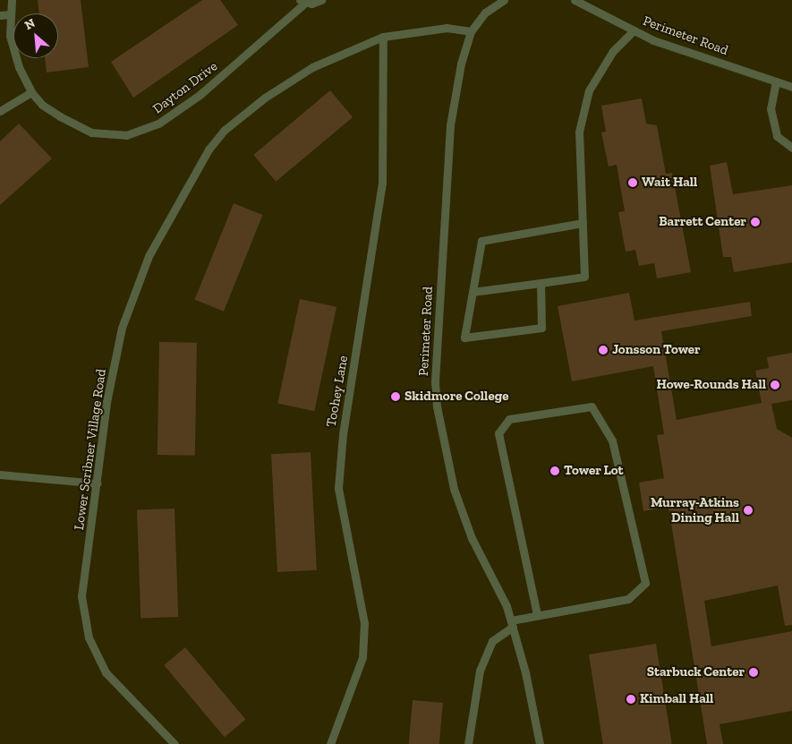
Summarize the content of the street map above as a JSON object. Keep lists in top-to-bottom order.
{
  "streets": {
    "lane": [
      "Perimeter Road",
      "Dayton Drive",
      "Toohey Lane",
      "Lower Scribner Village Road"
    ]
  },
  "crossings": [
    ["Perimeter Road", "Lower Scribner Village Road"],
    ["Toohey Lane", "Lower Scribner Village Road"]
  ],
  "places": [
    "Wait Hall",
    "Barrett Center",
    "Jonsson Tower",
    "Howe-Rounds Hall",
    "Skidmore College",
    "Tower Lot",
    "Murray-Atkins Dining Hall",
    "Starbuck Center",
    "Kimball Hall"
  ],
  "north": "top left"
}
